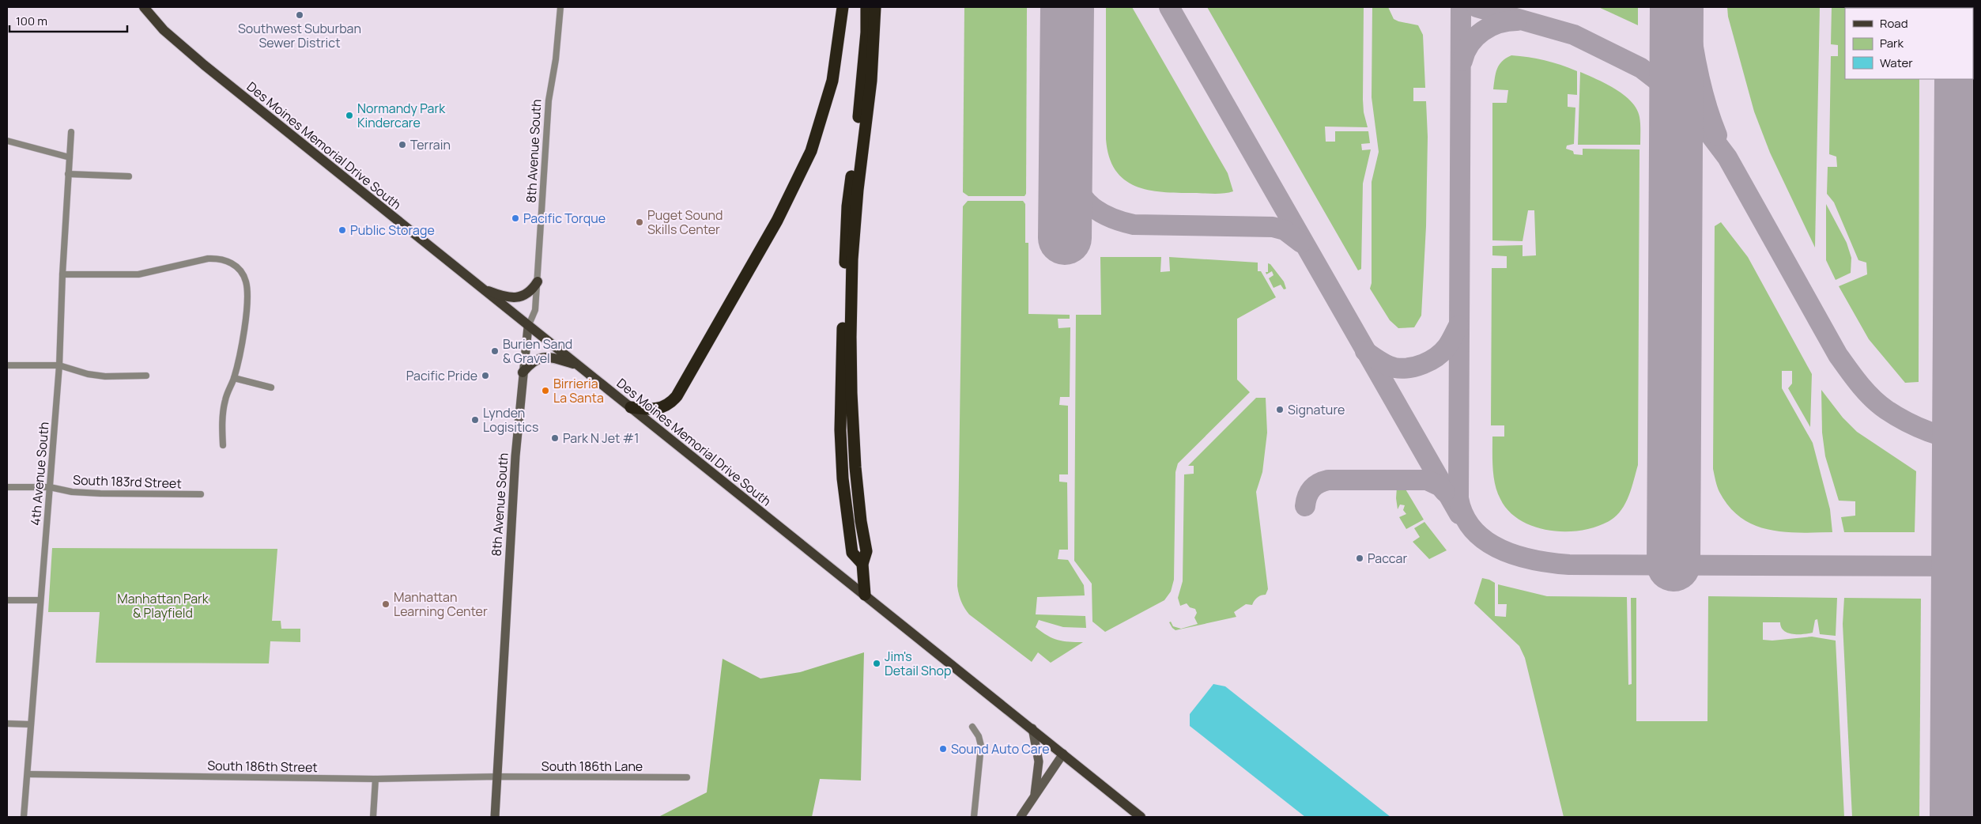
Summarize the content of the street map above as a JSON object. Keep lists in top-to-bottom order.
{
  "streets": {
    "main road": ["Des Moines Memorial Drive South"],
    "street": [
      "8th Avenue South",
      "4th Avenue South",
      "South 183rd Street",
      "South 186th Street",
      "South 186th Lane"
    ]
  },
  "crossings": [
    ["Des Moines Memorial Drive South", "8th Avenue South"],
    ["8th Avenue South", "South 186th Street"],
    ["8th Avenue South", "South 186th Lane"],
    ["4th Avenue South", "South 183rd Street"],
    ["4th Avenue South", "South 186th Street"],
    ["South 186th Street", "South 186th Lane"]
  ],
  "parks": ["Manhattan Park & Playfield"],
  "places": [
    "Southwest Suburban Sewer District",
    "Normandy Park Kindercare",
    "Terrain",
    "Pacific Torque",
    "Puget Sound Skills Center",
    "Public Storage",
    "Burien Sand & Gravel",
    "Pacific Pride",
    "Birrieria La Santa",
    "Signature",
    "Lynden Logisitics",
    "Park N Jet #1",
    "Paccar",
    "Manhattan Learning Center",
    "Jim's Detail Shop",
    "Sound Auto Care"
  ],
  "legend": ["Road", "Park", "Water"],
  "scale_bar": "100 m"
}
